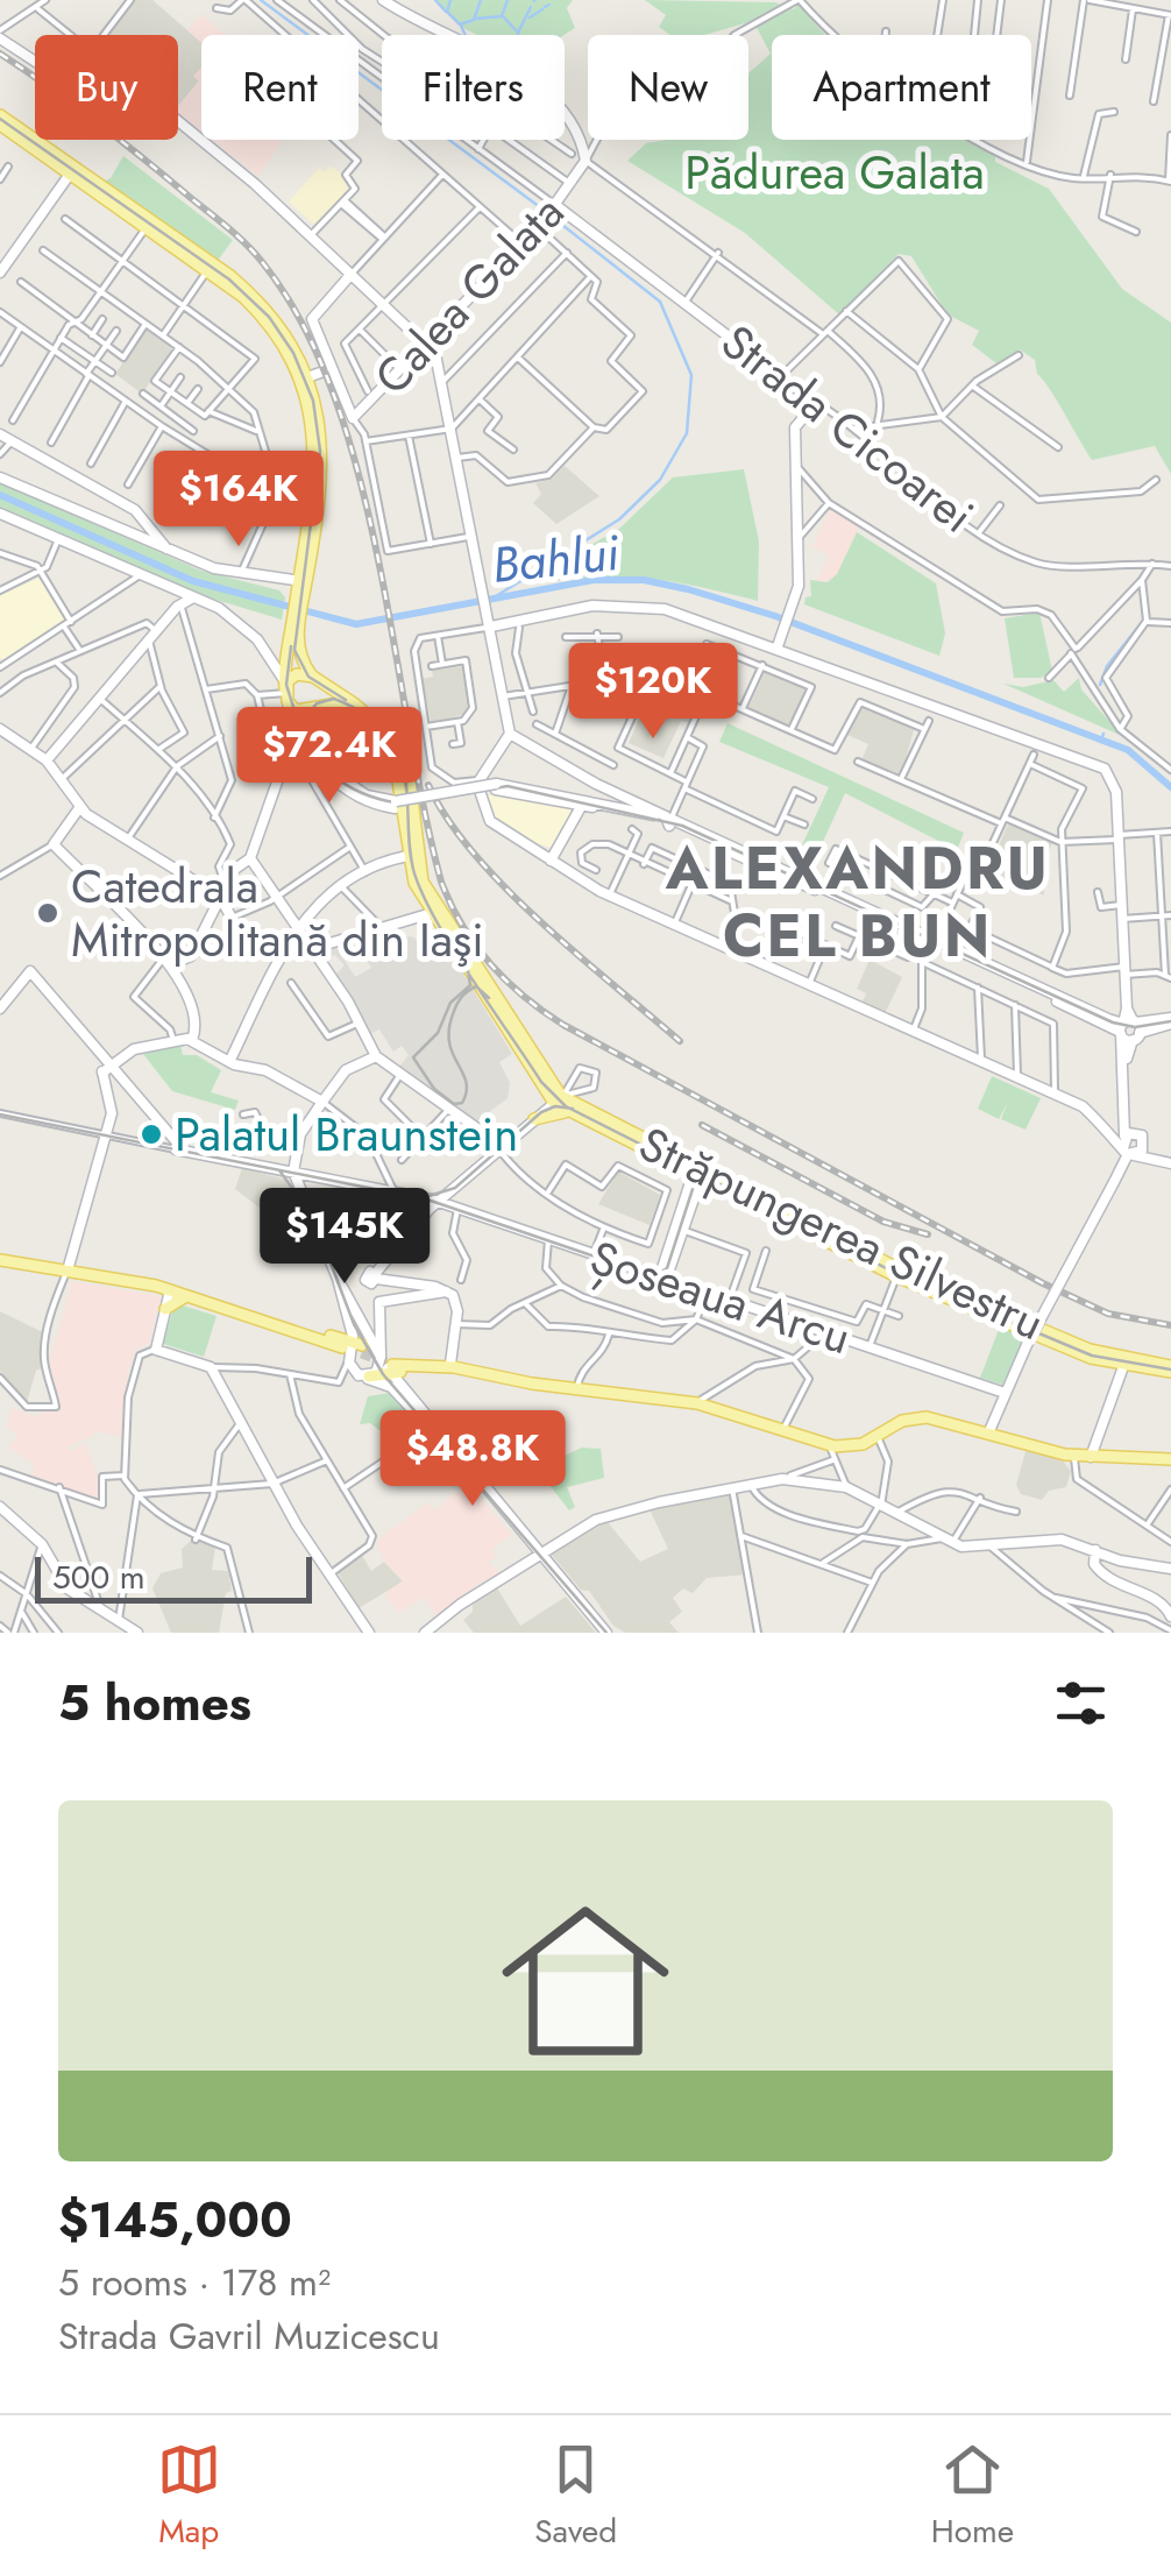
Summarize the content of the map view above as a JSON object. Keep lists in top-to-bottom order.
{
  "streets": {
    "main road": ["Străpungerea Silvestru"],
    "street": ["Calea Galata", "Strada Cicoarei", "Șoseaua Arcu"]
  },
  "crossings": [
    ["Calea Galata", "Strada Cicoarei"]
  ],
  "districts": ["ALEXANDRU CEL BUN"],
  "water": ["Bahlui"],
  "parks": ["Pădurea Galata"],
  "places": ["Catedrala Mitropolitană din Iaşi", "Palatul Braunstein"],
  "scale_bar": "500 m",
  "page": {
    "chip": [
      "Buy",
      "Rent",
      "Filters",
      "New",
      "Apartment"
    ],
    "price": [
      "$164K",
      "$120K",
      "$72.4K",
      "$145K",
      "$48.8K"
    ],
    "scale": "500 m",
    "heading": "5 homes",
    "list": [
      {
        "name": "$145,000",
        "note": "5 rooms · 178 m² · Strada Gavril Muzicescu"
      }
    ],
    "tabs": ["Map", "Saved", "Home"]
  }
}
